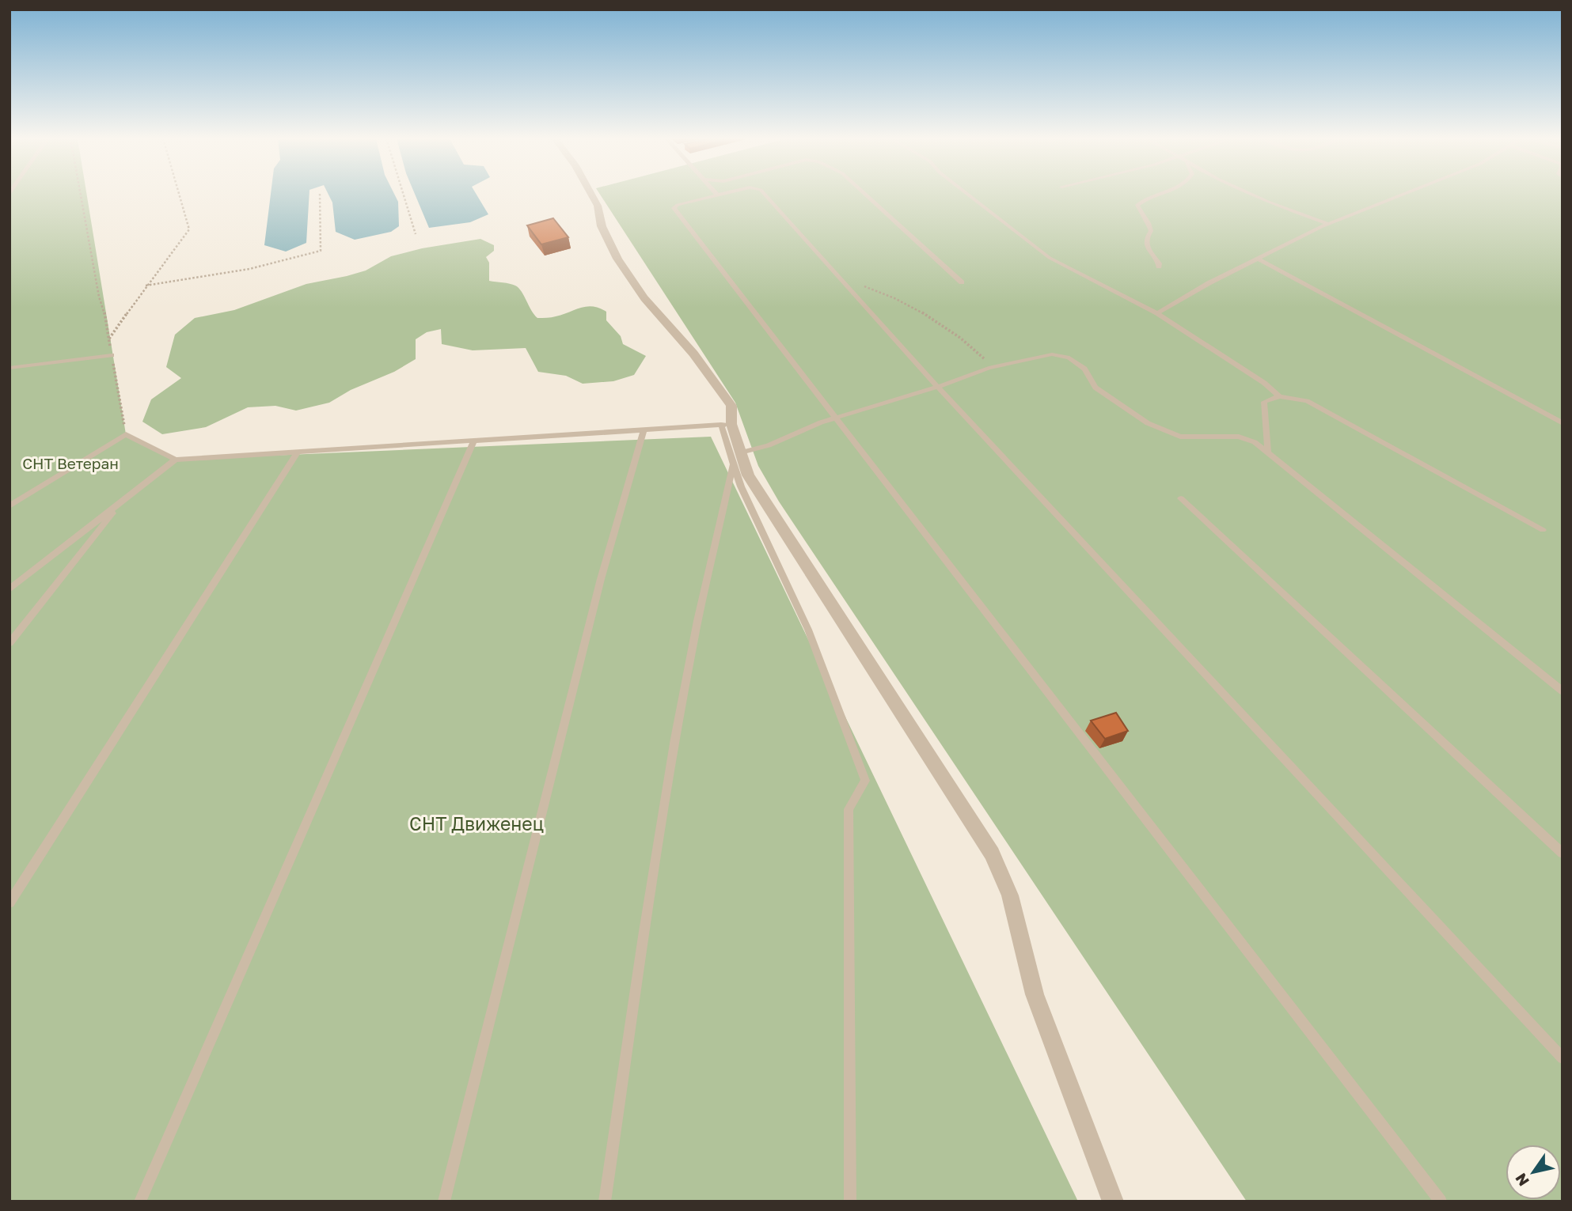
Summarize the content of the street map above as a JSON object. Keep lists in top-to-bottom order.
{
  "parks": ["СНТ Ветеран", "СНТ Движенец"],
  "north": "bottom left"
}
